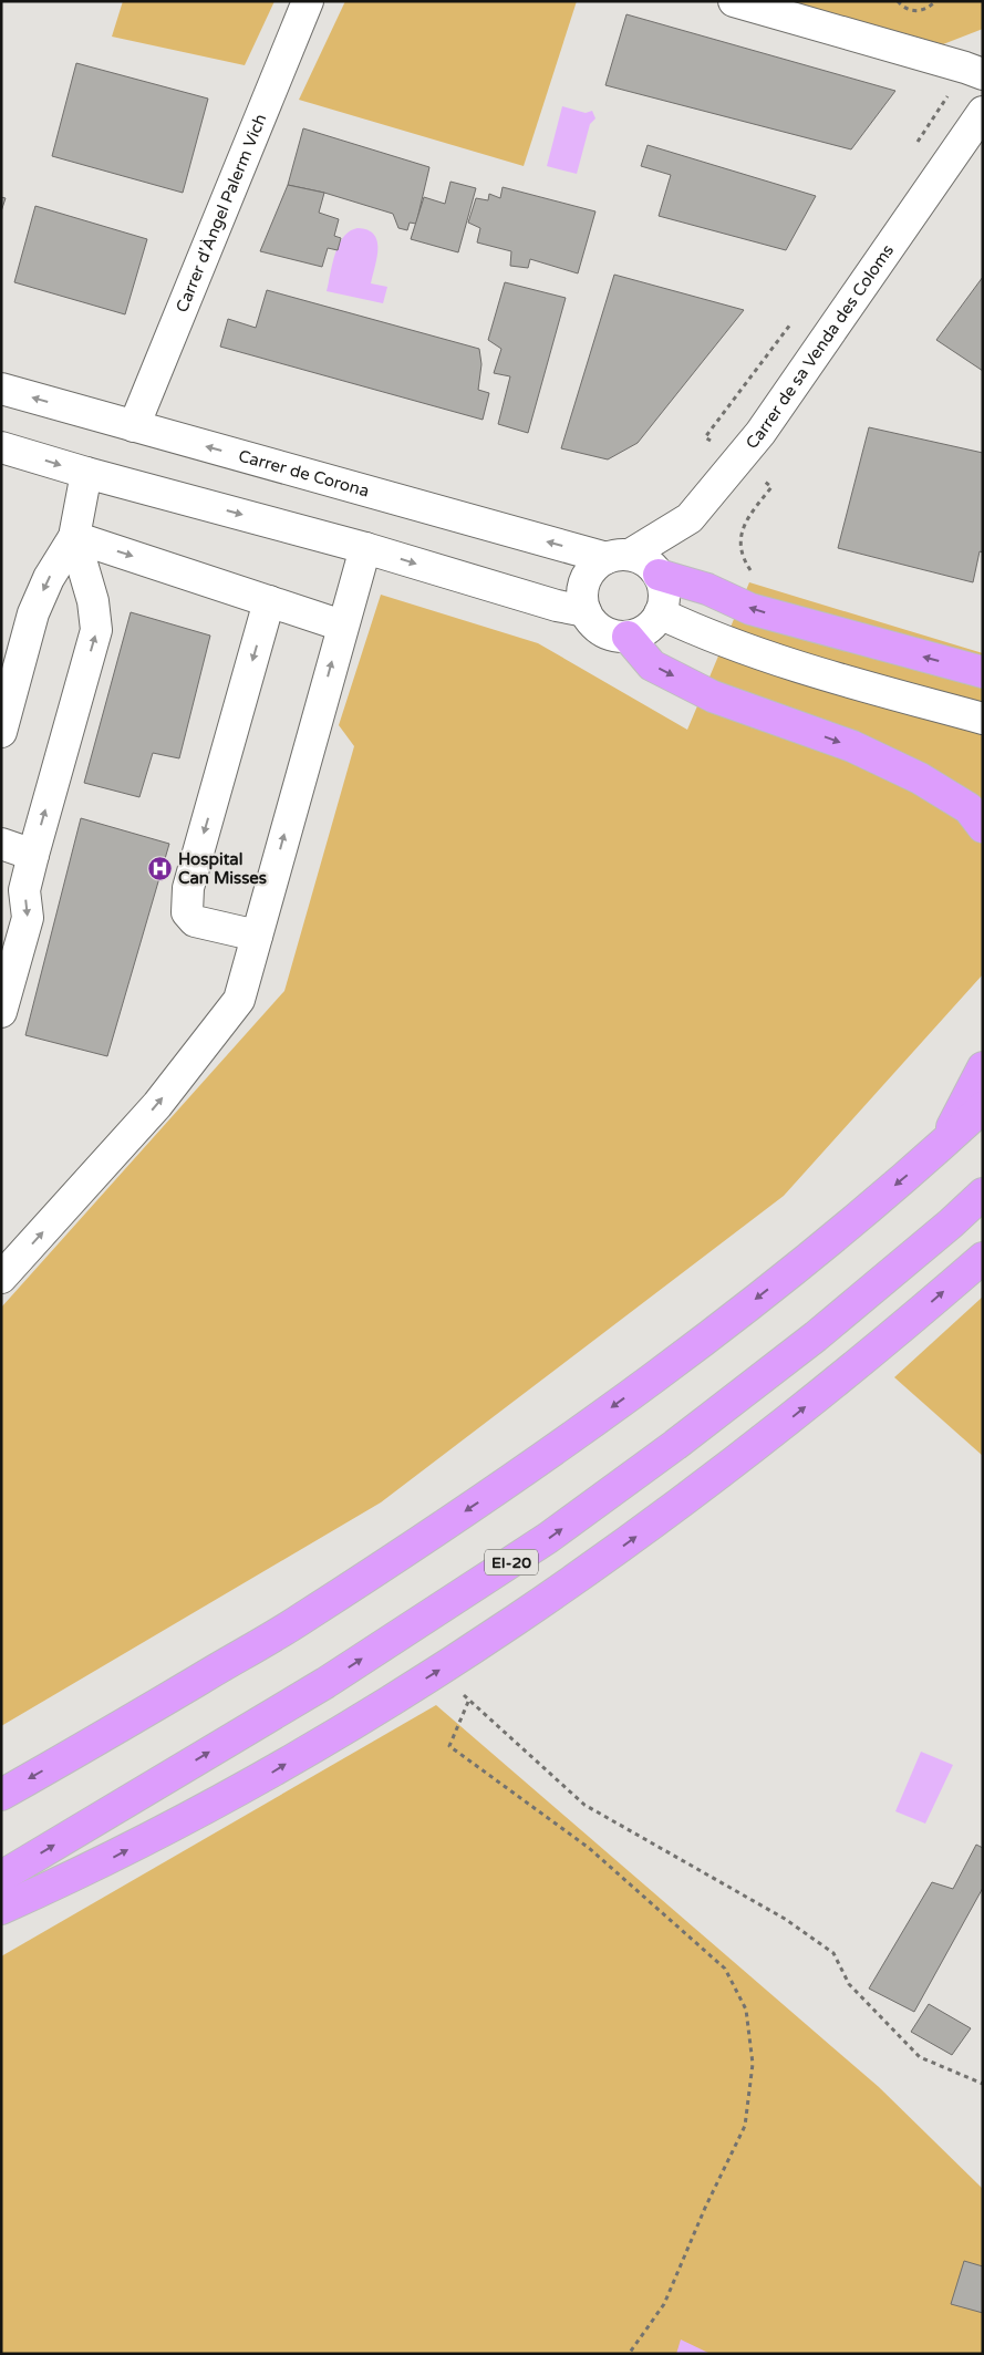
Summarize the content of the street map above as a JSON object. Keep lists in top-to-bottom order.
{
  "streets": {
    "highway": ["EI-20"],
    "street": ["Carrer d'Àngel Palerm Vich", "Carrer de sa Venda des Coloms", "Carrer de Corona"]
  },
  "crossings": [
    ["Carrer d'Àngel Palerm Vich", "Carrer de Corona"],
    ["Carrer de sa Venda des Coloms", "Carrer de Corona"]
  ],
  "places": {
    "hospital": ["Hospital Can Misses"]
  }
}
